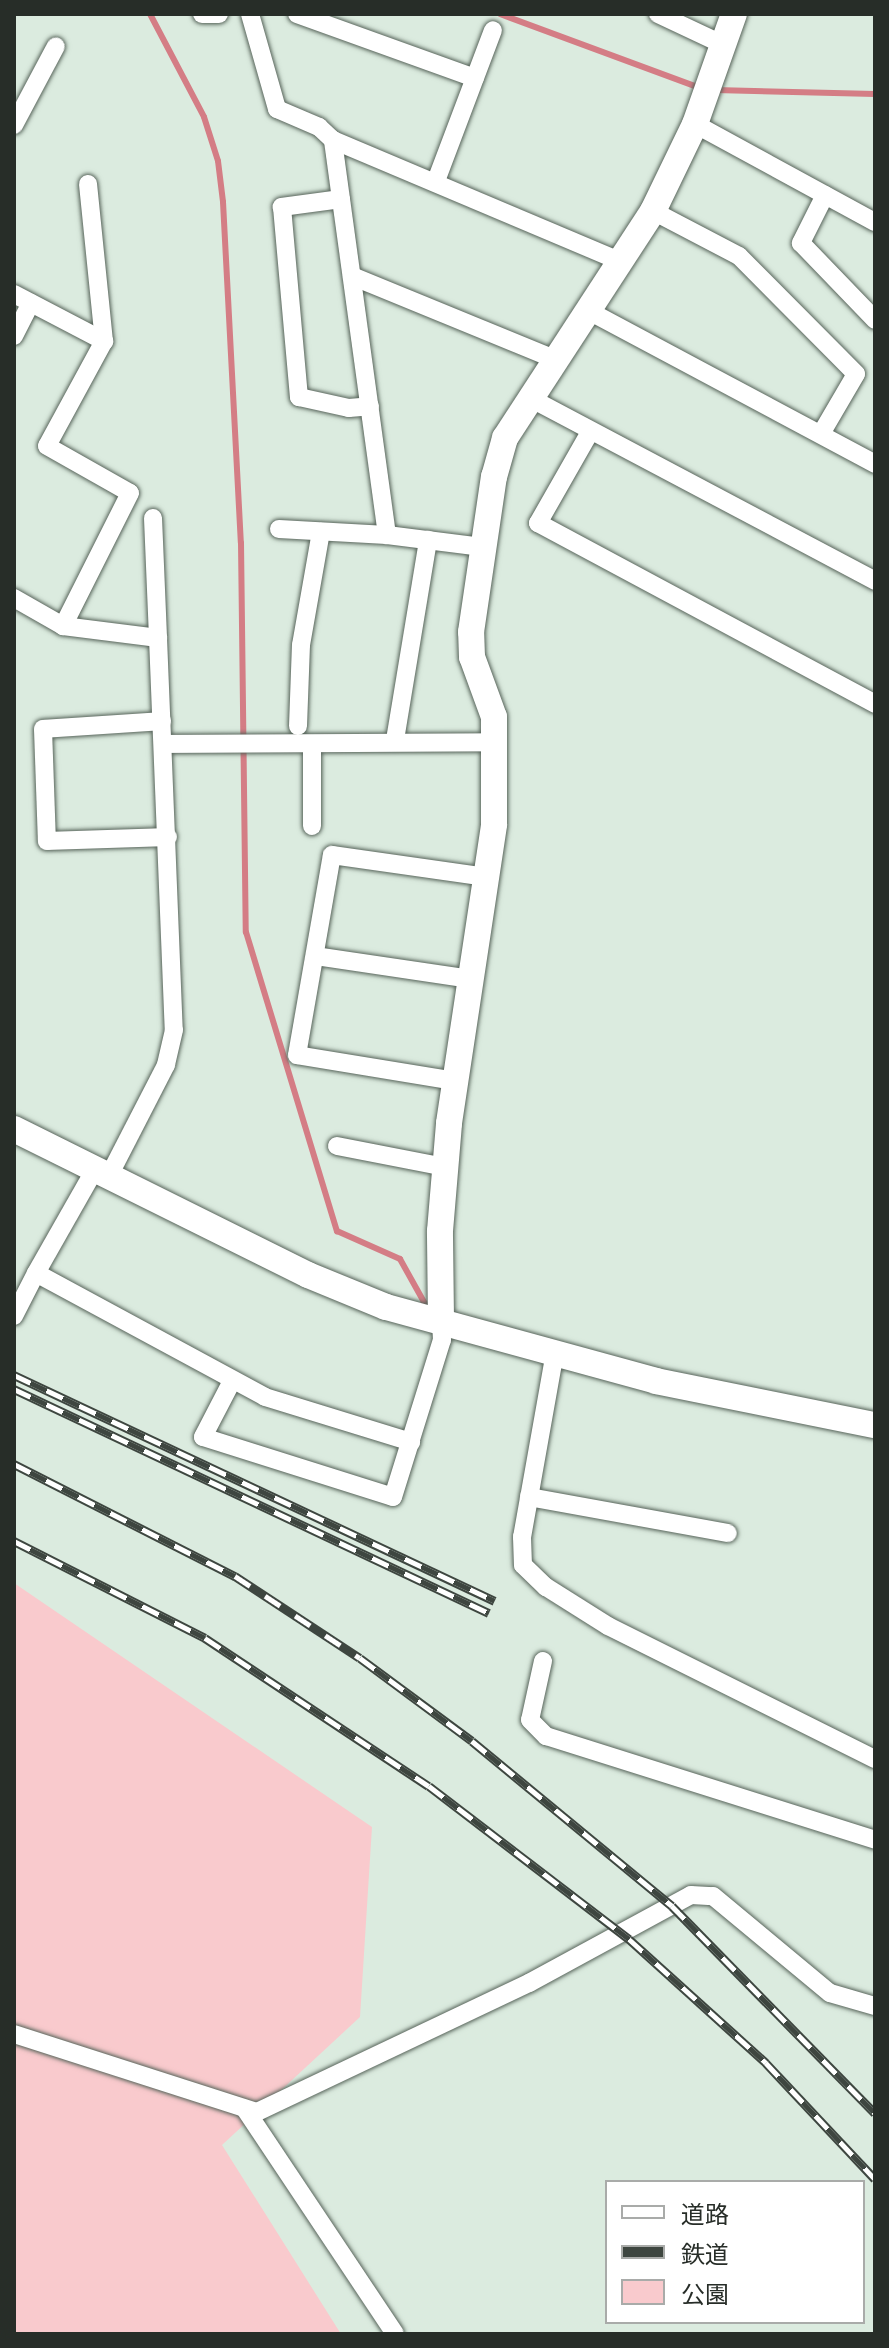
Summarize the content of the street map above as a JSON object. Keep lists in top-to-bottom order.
{
  "legend": ["道路", "鉄道", "公園"]
}
